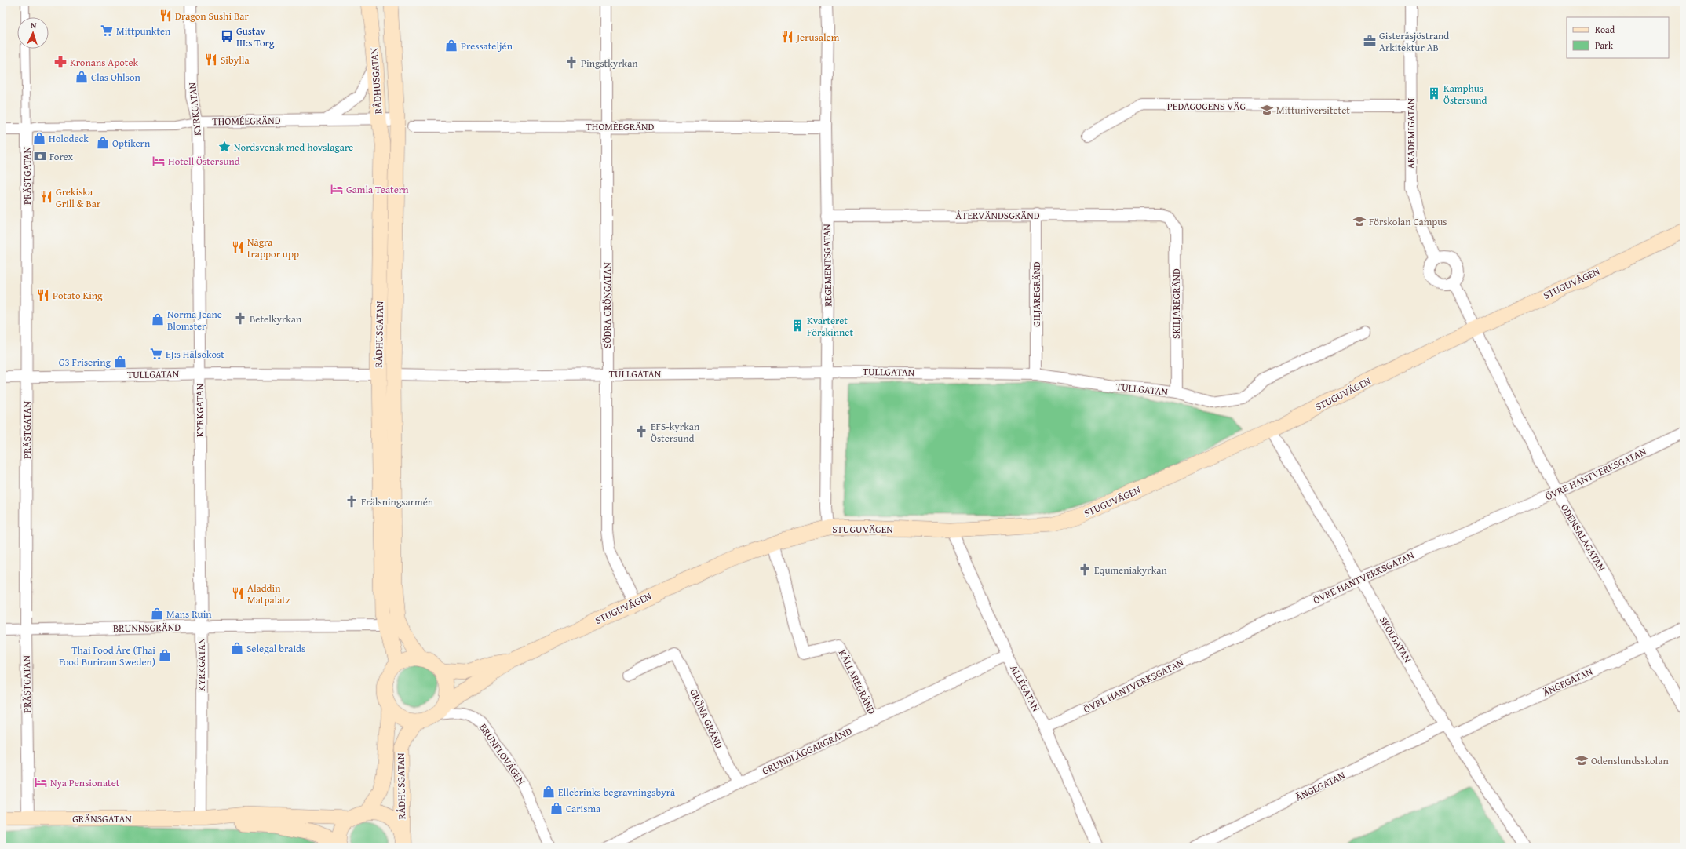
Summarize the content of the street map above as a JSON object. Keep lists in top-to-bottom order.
{
  "streets": {
    "main road": ["RÅDHUSGATAN", "STUGUVÄGEN", "GRÄNSGATAN"],
    "street": [
      "PEDAGOGENS VÄG",
      "KYRKGATAN",
      "THOMÉEGRÄND",
      "AKADEMIGATAN",
      "PRÄSTGATAN",
      "ÅTERVÄNDSGRÄND",
      "REGEMENTSGATAN",
      "GILJAREGRÄND",
      "SKILJAREGRÄND",
      "SÖDRA GRÖNGATAN",
      "TULLGATAN",
      "ÖVRE HANTVERKSGATAN",
      "ODENSALAGATAN",
      "BRUNNSGRÄND",
      "SKOLGATAN",
      "KÄLLAREGRÄND",
      "ÄNGEGATAN",
      "ALLÉGATAN",
      "GRÖNA GRÄND",
      "GRUNDLÄGGARGRÄND",
      "BRUNFLOVÄGEN"
    ]
  },
  "crossings": [
    ["RÅDHUSGATAN", "THOMÉEGRÄND"],
    ["RÅDHUSGATAN", "STUGUVÄGEN"],
    ["RÅDHUSGATAN", "TULLGATAN"],
    ["RÅDHUSGATAN", "BRUNNSGRÄND"],
    ["RÅDHUSGATAN", "BRUNFLOVÄGEN"],
    ["PEDAGOGENS VÄG", "AKADEMIGATAN"],
    ["KYRKGATAN", "THOMÉEGRÄND"],
    ["KYRKGATAN", "TULLGATAN"],
    ["KYRKGATAN", "BRUNNSGRÄND"],
    ["KYRKGATAN", "GRÄNSGATAN"],
    ["THOMÉEGRÄND", "PRÄSTGATAN"],
    ["THOMÉEGRÄND", "REGEMENTSGATAN"],
    ["THOMÉEGRÄND", "SÖDRA GRÖNGATAN"],
    ["AKADEMIGATAN", "ODENSALAGATAN"],
    ["PRÄSTGATAN", "TULLGATAN"],
    ["PRÄSTGATAN", "BRUNNSGRÄND"],
    ["PRÄSTGATAN", "GRÄNSGATAN"],
    ["ÅTERVÄNDSGRÄND", "REGEMENTSGATAN"],
    ["ÅTERVÄNDSGRÄND", "GILJAREGRÄND"],
    ["ÅTERVÄNDSGRÄND", "SKILJAREGRÄND"],
    ["REGEMENTSGATAN", "STUGUVÄGEN"],
    ["REGEMENTSGATAN", "TULLGATAN"],
    ["STUGUVÄGEN", "SÖDRA GRÖNGATAN"],
    ["STUGUVÄGEN", "ODENSALAGATAN"],
    ["STUGUVÄGEN", "SKOLGATAN"],
    ["STUGUVÄGEN", "KÄLLAREGRÄND"],
    ["STUGUVÄGEN", "ALLÉGATAN"],
    ["STUGUVÄGEN", "BRUNFLOVÄGEN"],
    ["GILJAREGRÄND", "TULLGATAN"],
    ["SKILJAREGRÄND", "TULLGATAN"],
    ["SÖDRA GRÖNGATAN", "TULLGATAN"],
    ["ÖVRE HANTVERKSGATAN", "ODENSALAGATAN"],
    ["ÖVRE HANTVERKSGATAN", "SKOLGATAN"],
    ["ÖVRE HANTVERKSGATAN", "ALLÉGATAN"],
    ["ODENSALAGATAN", "ÄNGEGATAN"],
    ["SKOLGATAN", "ÄNGEGATAN"],
    ["KÄLLAREGRÄND", "GRUNDLÄGGARGRÄND"],
    ["ALLÉGATAN", "GRUNDLÄGGARGRÄND"],
    ["GRÖNA GRÄND", "GRUNDLÄGGARGRÄND"]
  ],
  "places": {
    "restaurant": [
      "Dragon Sushi Bar",
      "Jerusalem",
      "Sibylla",
      "Grekiska Grill & Bar",
      "Några trappor upp",
      "Potato King",
      "Aladdin Matpalatz"
    ],
    "supermarket": ["Mittpunkten", "EJ:s Hälsokost"],
    "bus stop": ["Gustav III:s Torg"],
    "office": ["Gisteråsjöstrand Arkitektur AB"],
    "shop": [
      "Pressateljén",
      "Clas Ohlson",
      "Holodeck",
      "Optikern",
      "Norma Jeane Blomster",
      "G3 Frisering",
      "Mans Ruin",
      "Selegal braids",
      "Thai Food Åre (Thai Food Buriram Sweden)",
      "Ellebrinks begravningsbyrå",
      "Carisma"
    ],
    "pharmacy": ["Kronans Apotek"],
    "church": [
      "Pingstkyrkan",
      "Betelkyrkan",
      "EFS-kyrkan Östersund",
      "Frälsningsarmén",
      "Equmeniakyrkan"
    ],
    "building": ["Kamphus Östersund", "Kvarteret Förskinnet"],
    "school or university": ["Mittuniversitetet", "Förskolan Campus", "Odenslundsskolan"],
    "place": ["Nordsvensk med hovslagare"],
    "bank": ["Forex"],
    "hotel": ["Hotell Östersund", "Gamla Teatern", "Nya Pensionatet"]
  },
  "legend": ["Road", "Park"],
  "north": "top"
}
